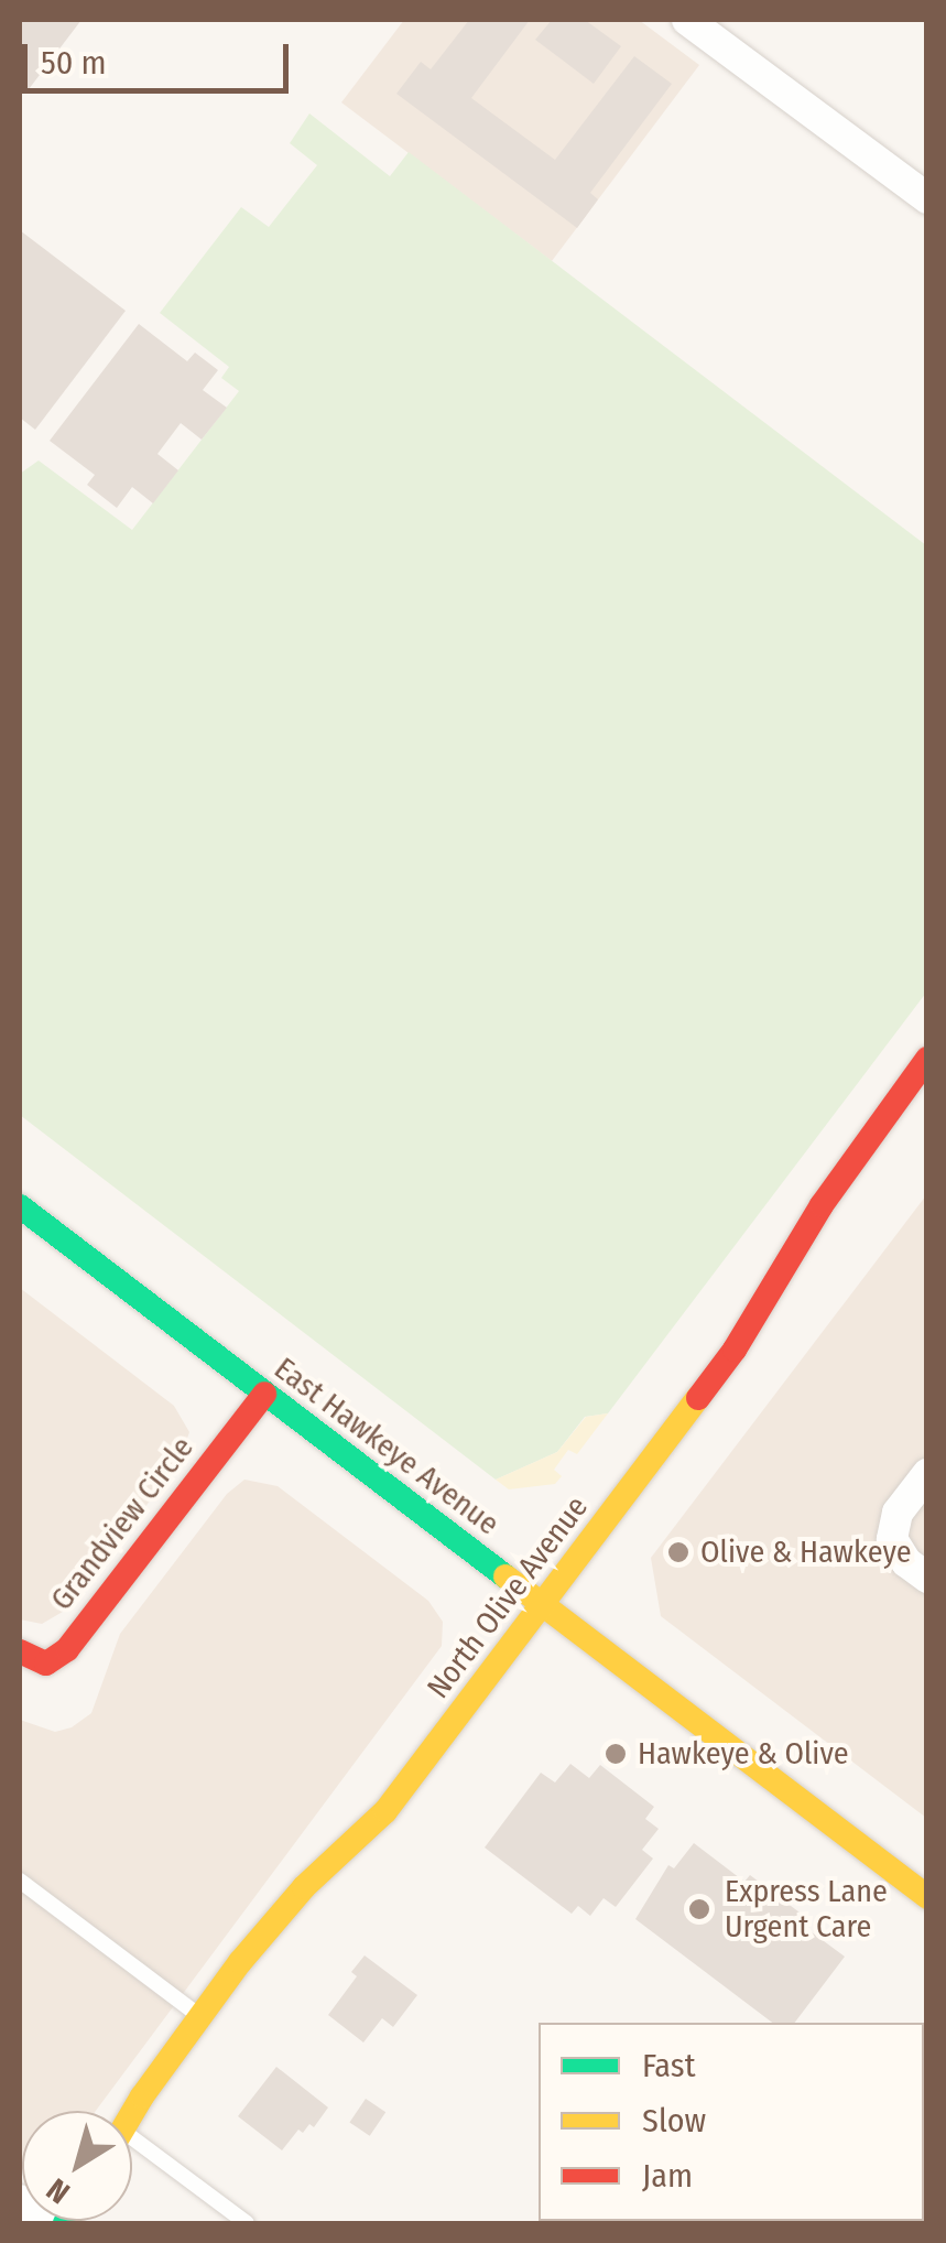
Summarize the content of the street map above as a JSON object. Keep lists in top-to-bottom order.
{
  "streets": {
    "street": ["East Hawkeye Avenue", "Grandview Circle", "North Olive Avenue"]
  },
  "crossings": [
    ["East Hawkeye Avenue", "Grandview Circle"],
    ["East Hawkeye Avenue", "North Olive Avenue"]
  ],
  "places": ["Olive & Hawkeye", "Hawkeye & Olive", "Express Lane Urgent Care"],
  "legend": ["Fast", "Slow", "Jam"],
  "scale_bar": "50 m",
  "north": "bottom left"
}
